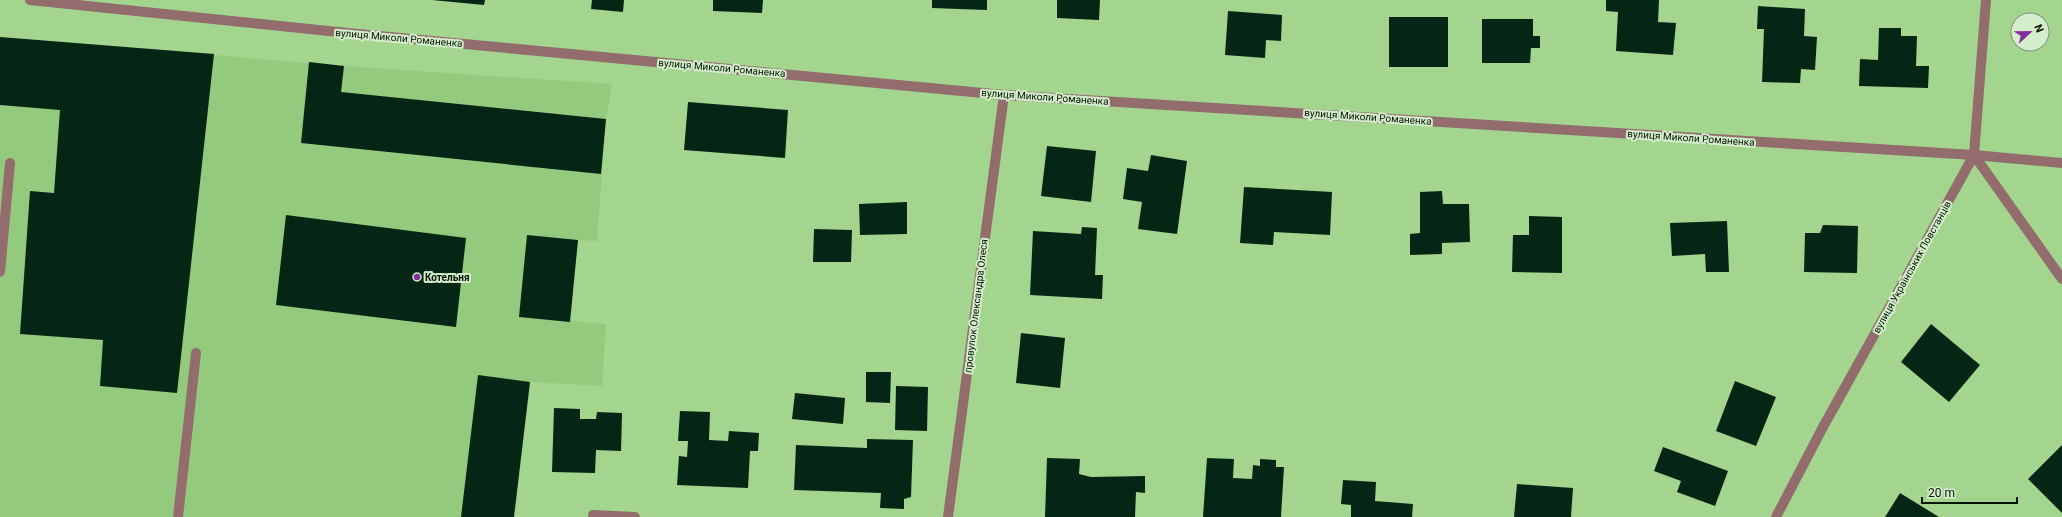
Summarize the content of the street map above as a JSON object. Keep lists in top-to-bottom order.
{
  "streets": {
    "street": ["вулиця Миколи Романенка", "вулиця Українських Повстанців", "провулок Олександра Олеся"]
  },
  "crossings": [
    ["вулиця Миколи Романенка", "вулиця Українських Повстанців"],
    ["вулиця Миколи Романенка", "провулок Олександра Олеся"]
  ],
  "places": ["Котельня"],
  "scale_bar": "20 m",
  "north": "right"
}
